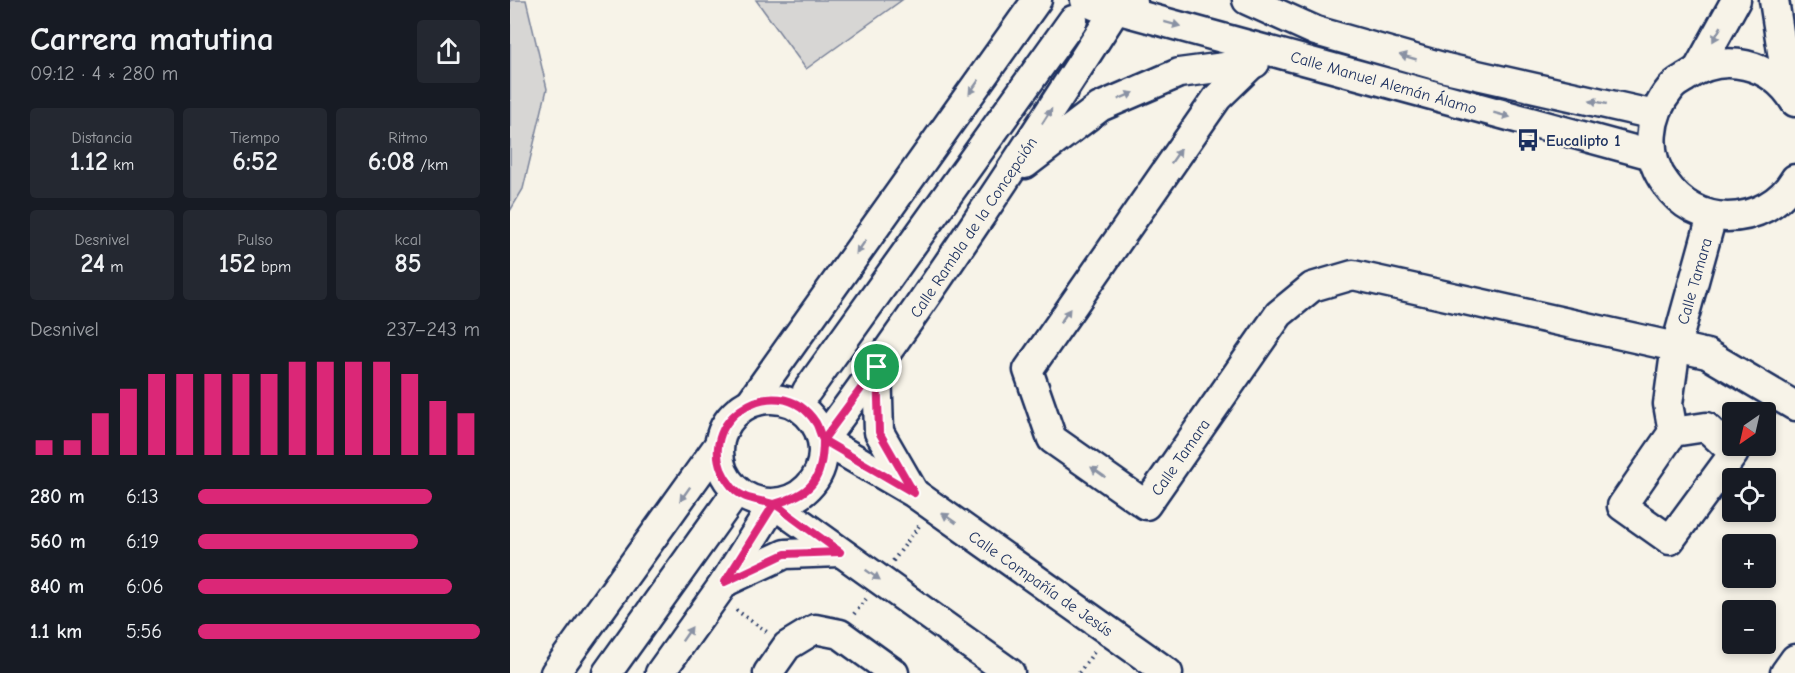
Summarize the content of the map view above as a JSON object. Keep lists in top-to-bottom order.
{
  "streets": {
    "street": [
      "Calle Manuel Alemán Álamo",
      "Calle Rambla de la Concepción",
      "Calle Tamara",
      "Calle Compañía de Jesús"
    ]
  },
  "crossings": [
    ["Calle Manuel Alemán Álamo", "Calle Rambla de la Concepción"],
    ["Calle Rambla de la Concepción", "Calle Tamara"],
    ["Calle Rambla de la Concepción", "Calle Compañía de Jesús"]
  ],
  "places": {
    "bus stop": ["Eucalipto 1"]
  },
  "north": "bottom left",
  "page": {
    "heading": ["Carrera matutina", "09:12 · 4 × 280 m"],
    "stats": [
      ["Distancia", "1.12 km"],
      ["Tiempo", "6:52"],
      ["Ritmo", "6:08 /km"],
      ["Desnivel", "24 m"],
      ["Pulso", "152 bpm"],
      ["kcal", "85"]
    ],
    "chart": ["Desnivel", "237–243 m"],
    "map_buttons": ["+", "−"],
    "list": [
      {
        "name": "280 m",
        "note": "6:13"
      },
      {
        "name": "560 m",
        "note": "6:19"
      },
      {
        "name": "840 m",
        "note": "6:06"
      },
      {
        "name": "1.1 km",
        "note": "5:56"
      }
    ]
  }
}
